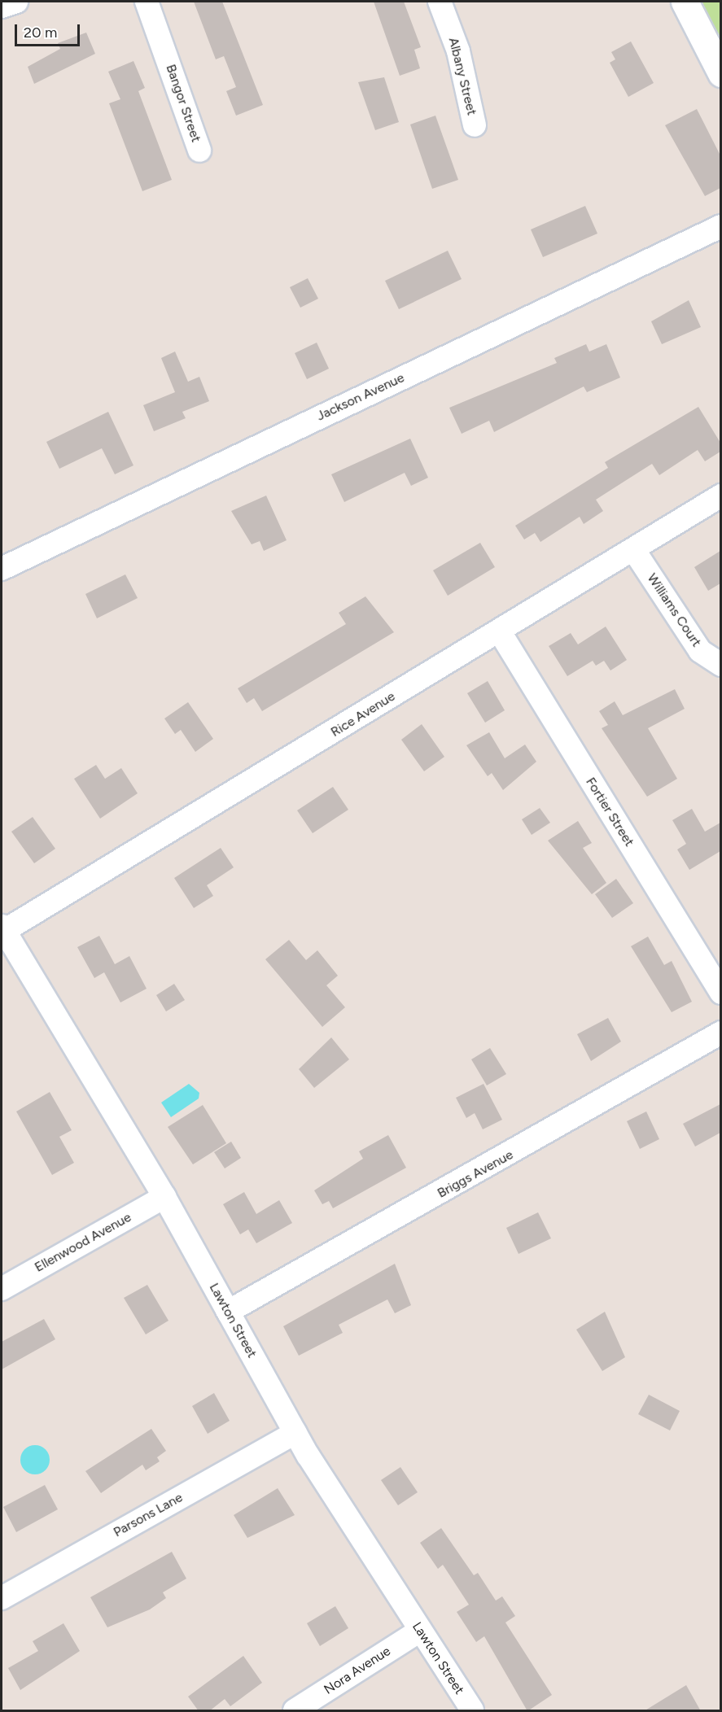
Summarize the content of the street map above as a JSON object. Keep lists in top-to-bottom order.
{
  "streets": {
    "street": [
      "Albany Street",
      "Bangor Street",
      "Jackson Avenue",
      "Williams Court",
      "Rice Avenue",
      "Fortier Street",
      "Briggs Avenue",
      "Ellenwood Avenue",
      "Lawton Street",
      "Parsons Lane",
      "Nora Avenue"
    ]
  },
  "crossings": [
    ["Williams Court", "Rice Avenue"],
    ["Rice Avenue", "Fortier Street"],
    ["Rice Avenue", "Lawton Street"],
    ["Briggs Avenue", "Lawton Street"],
    ["Ellenwood Avenue", "Lawton Street"],
    ["Lawton Street", "Parsons Lane"],
    ["Lawton Street", "Nora Avenue"]
  ],
  "scale_bar": "20 m"
}
